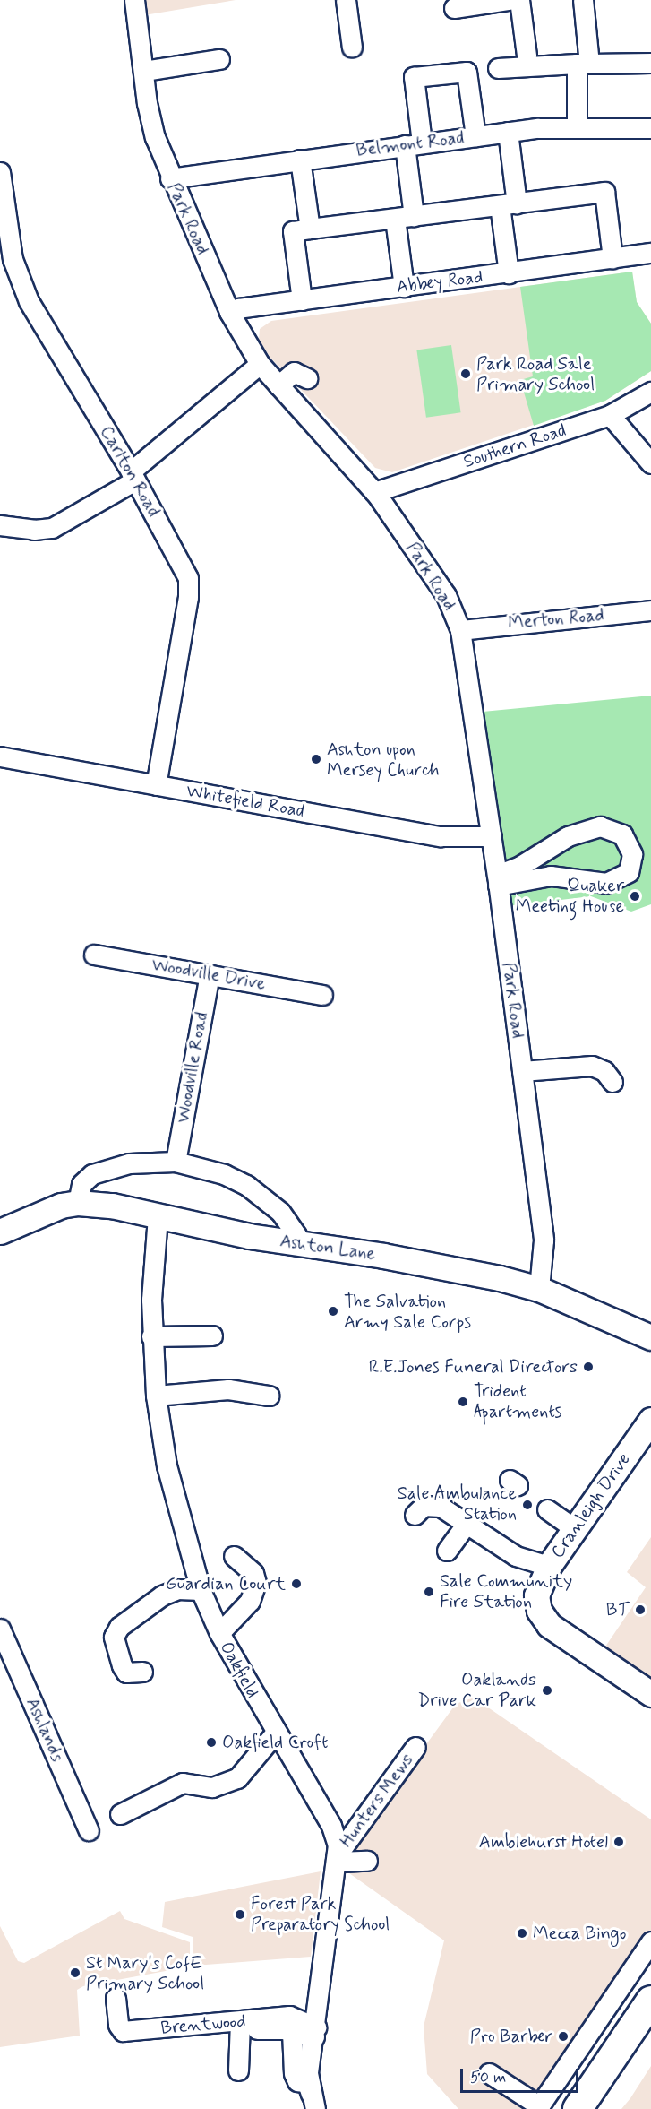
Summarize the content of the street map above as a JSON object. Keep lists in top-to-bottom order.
{
  "streets": {
    "main road": ["Ashton Lane", "Cranleigh Drive"],
    "street": [
      "Belmont Road",
      "Park Road",
      "Abbey Road",
      "Southern Road",
      "Carlton Road",
      "Merton Road",
      "Whitefield Road",
      "Woodville Drive",
      "Woodville Road",
      "Oakfield",
      "Ashlands",
      "Hunters Mews",
      "Brentwood"
    ]
  },
  "crossings": [
    ["Belmont Road", "Park Road"],
    ["Park Road", "Abbey Road"],
    ["Park Road", "Southern Road"],
    ["Park Road", "Merton Road"],
    ["Park Road", "Whitefield Road"],
    ["Park Road", "Ashton Lane"],
    ["Carlton Road", "Whitefield Road"],
    ["Woodville Drive", "Woodville Road"],
    ["Ashton Lane", "Oakfield"],
    ["Oakfield", "Hunters Mews"],
    ["Oakfield", "Brentwood"]
  ],
  "places": [
    "Park Road Sale Primary School",
    "Ashton upon Mersey Church",
    "Quaker Meeting House",
    "The Salvation Army Sale Corps",
    "R.E.Jones Funeral Directors",
    "Trident Apartments",
    "Sale Ambulance Station",
    "Guardian Court",
    "Sale Community Fire Station",
    "BT",
    "Oaklands Drive Car Park",
    "Oakfield Croft",
    "Amblehurst Hotel",
    "Forest Park Preparatory School",
    "Mecca Bingo",
    "St Mary's CofE Primary School",
    "Pro Barber"
  ],
  "scale_bar": "50 m"
}
